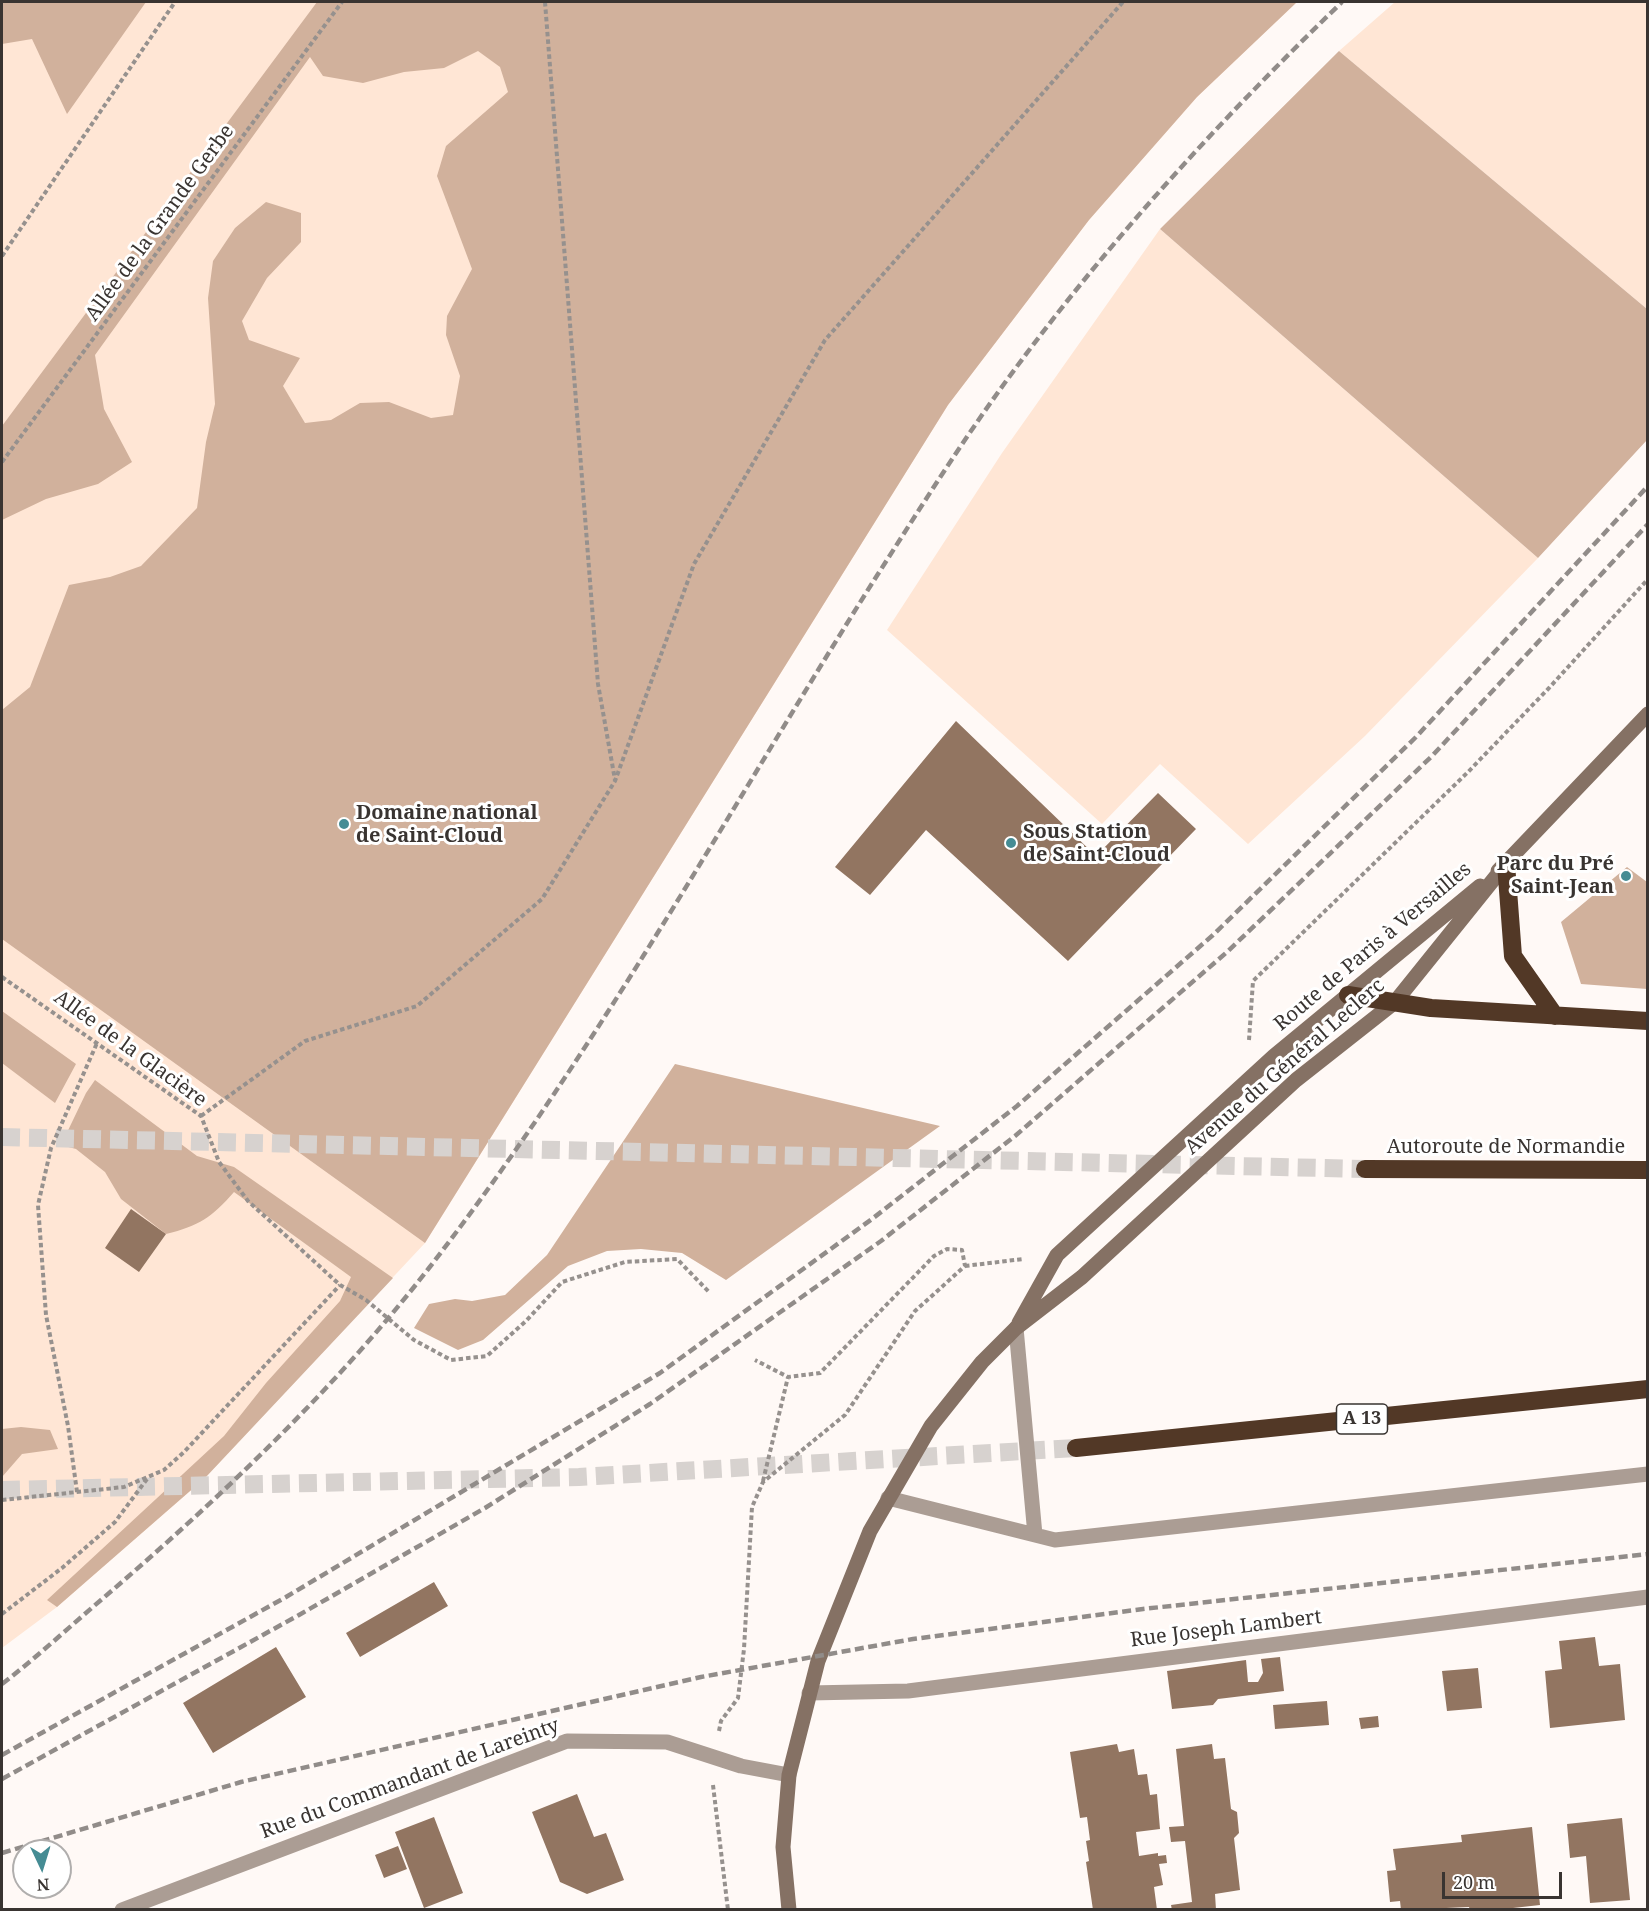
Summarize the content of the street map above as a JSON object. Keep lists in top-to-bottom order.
{
  "streets": {
    "highway": ["Autoroute de Normandie", "A 13"],
    "main road": ["Route de Paris à Versailles", "Avenue du Général Leclerc"],
    "street": ["Rue Joseph Lambert", "Rue du Commandant de Lareinty"],
    "path": ["Allée de la Grande Gerbe", "Allée de la Glacière"]
  },
  "crossings": [
    ["Route de Paris à Versailles", "Avenue du Général Leclerc"],
    ["Avenue du Général Leclerc", "Rue Joseph Lambert"],
    ["Avenue du Général Leclerc", "Rue du Commandant de Lareinty"]
  ],
  "places": ["Domaine national de Saint-Cloud", "Sous Station de Saint-Cloud", "Parc du Pré Saint-Jean"],
  "scale_bar": "20 m",
  "north": "bottom"
}
